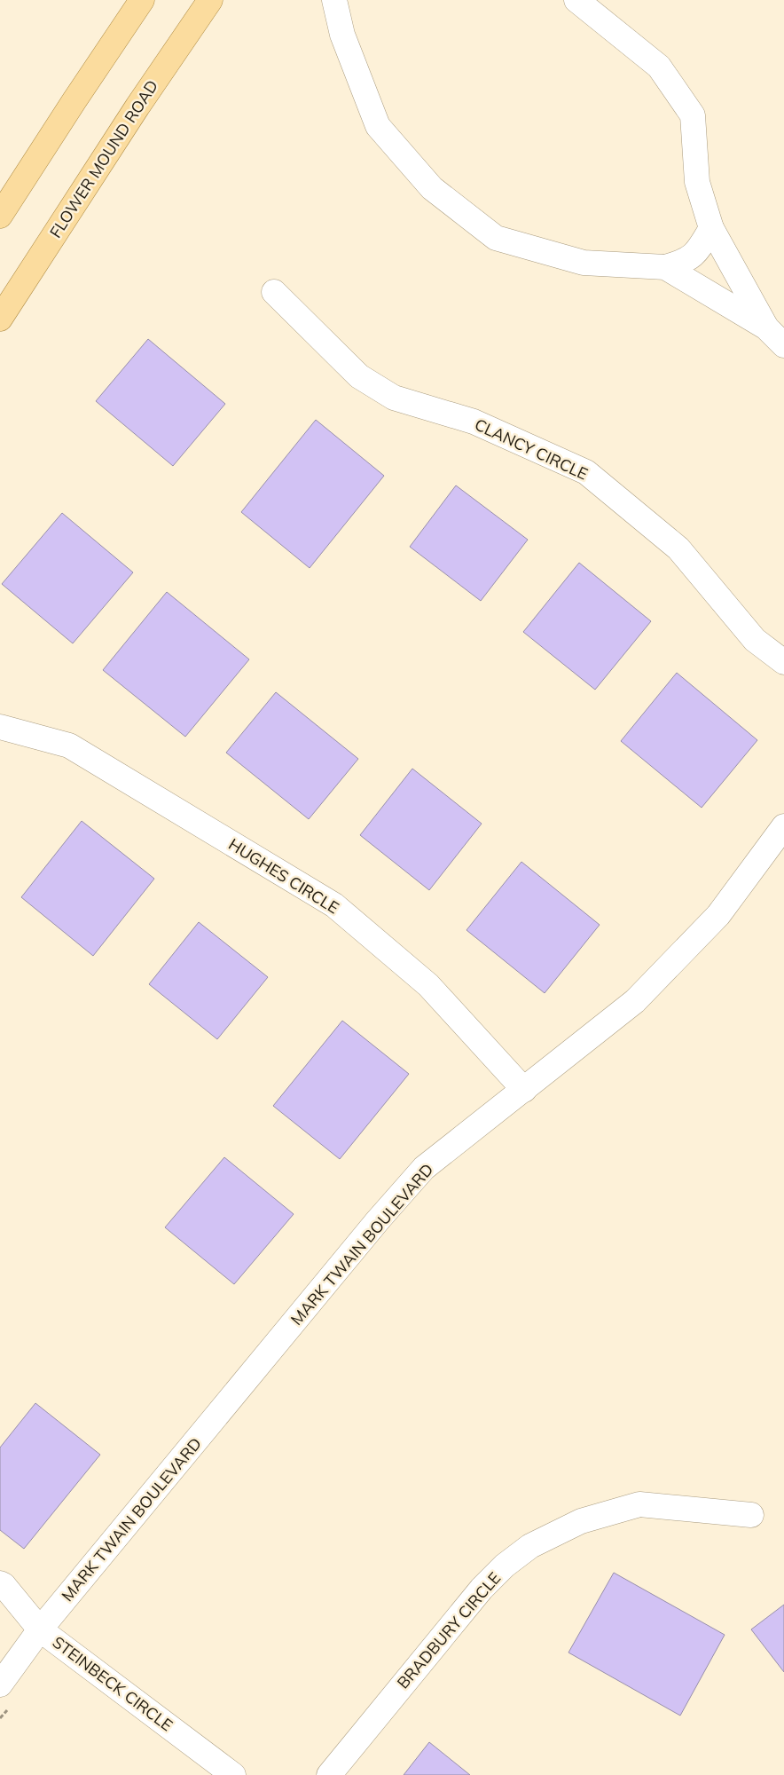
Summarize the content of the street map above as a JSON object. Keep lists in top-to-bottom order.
{
  "streets": {
    "main road": ["FLOWER MOUND ROAD"],
    "street": [
      "CLANCY CIRCLE",
      "HUGHES CIRCLE",
      "MARK TWAIN BOULEVARD",
      "BRADBURY CIRCLE",
      "STEINBECK CIRCLE"
    ]
  },
  "crossings": [
    ["HUGHES CIRCLE", "MARK TWAIN BOULEVARD"],
    ["MARK TWAIN BOULEVARD", "STEINBECK CIRCLE"]
  ]
}
